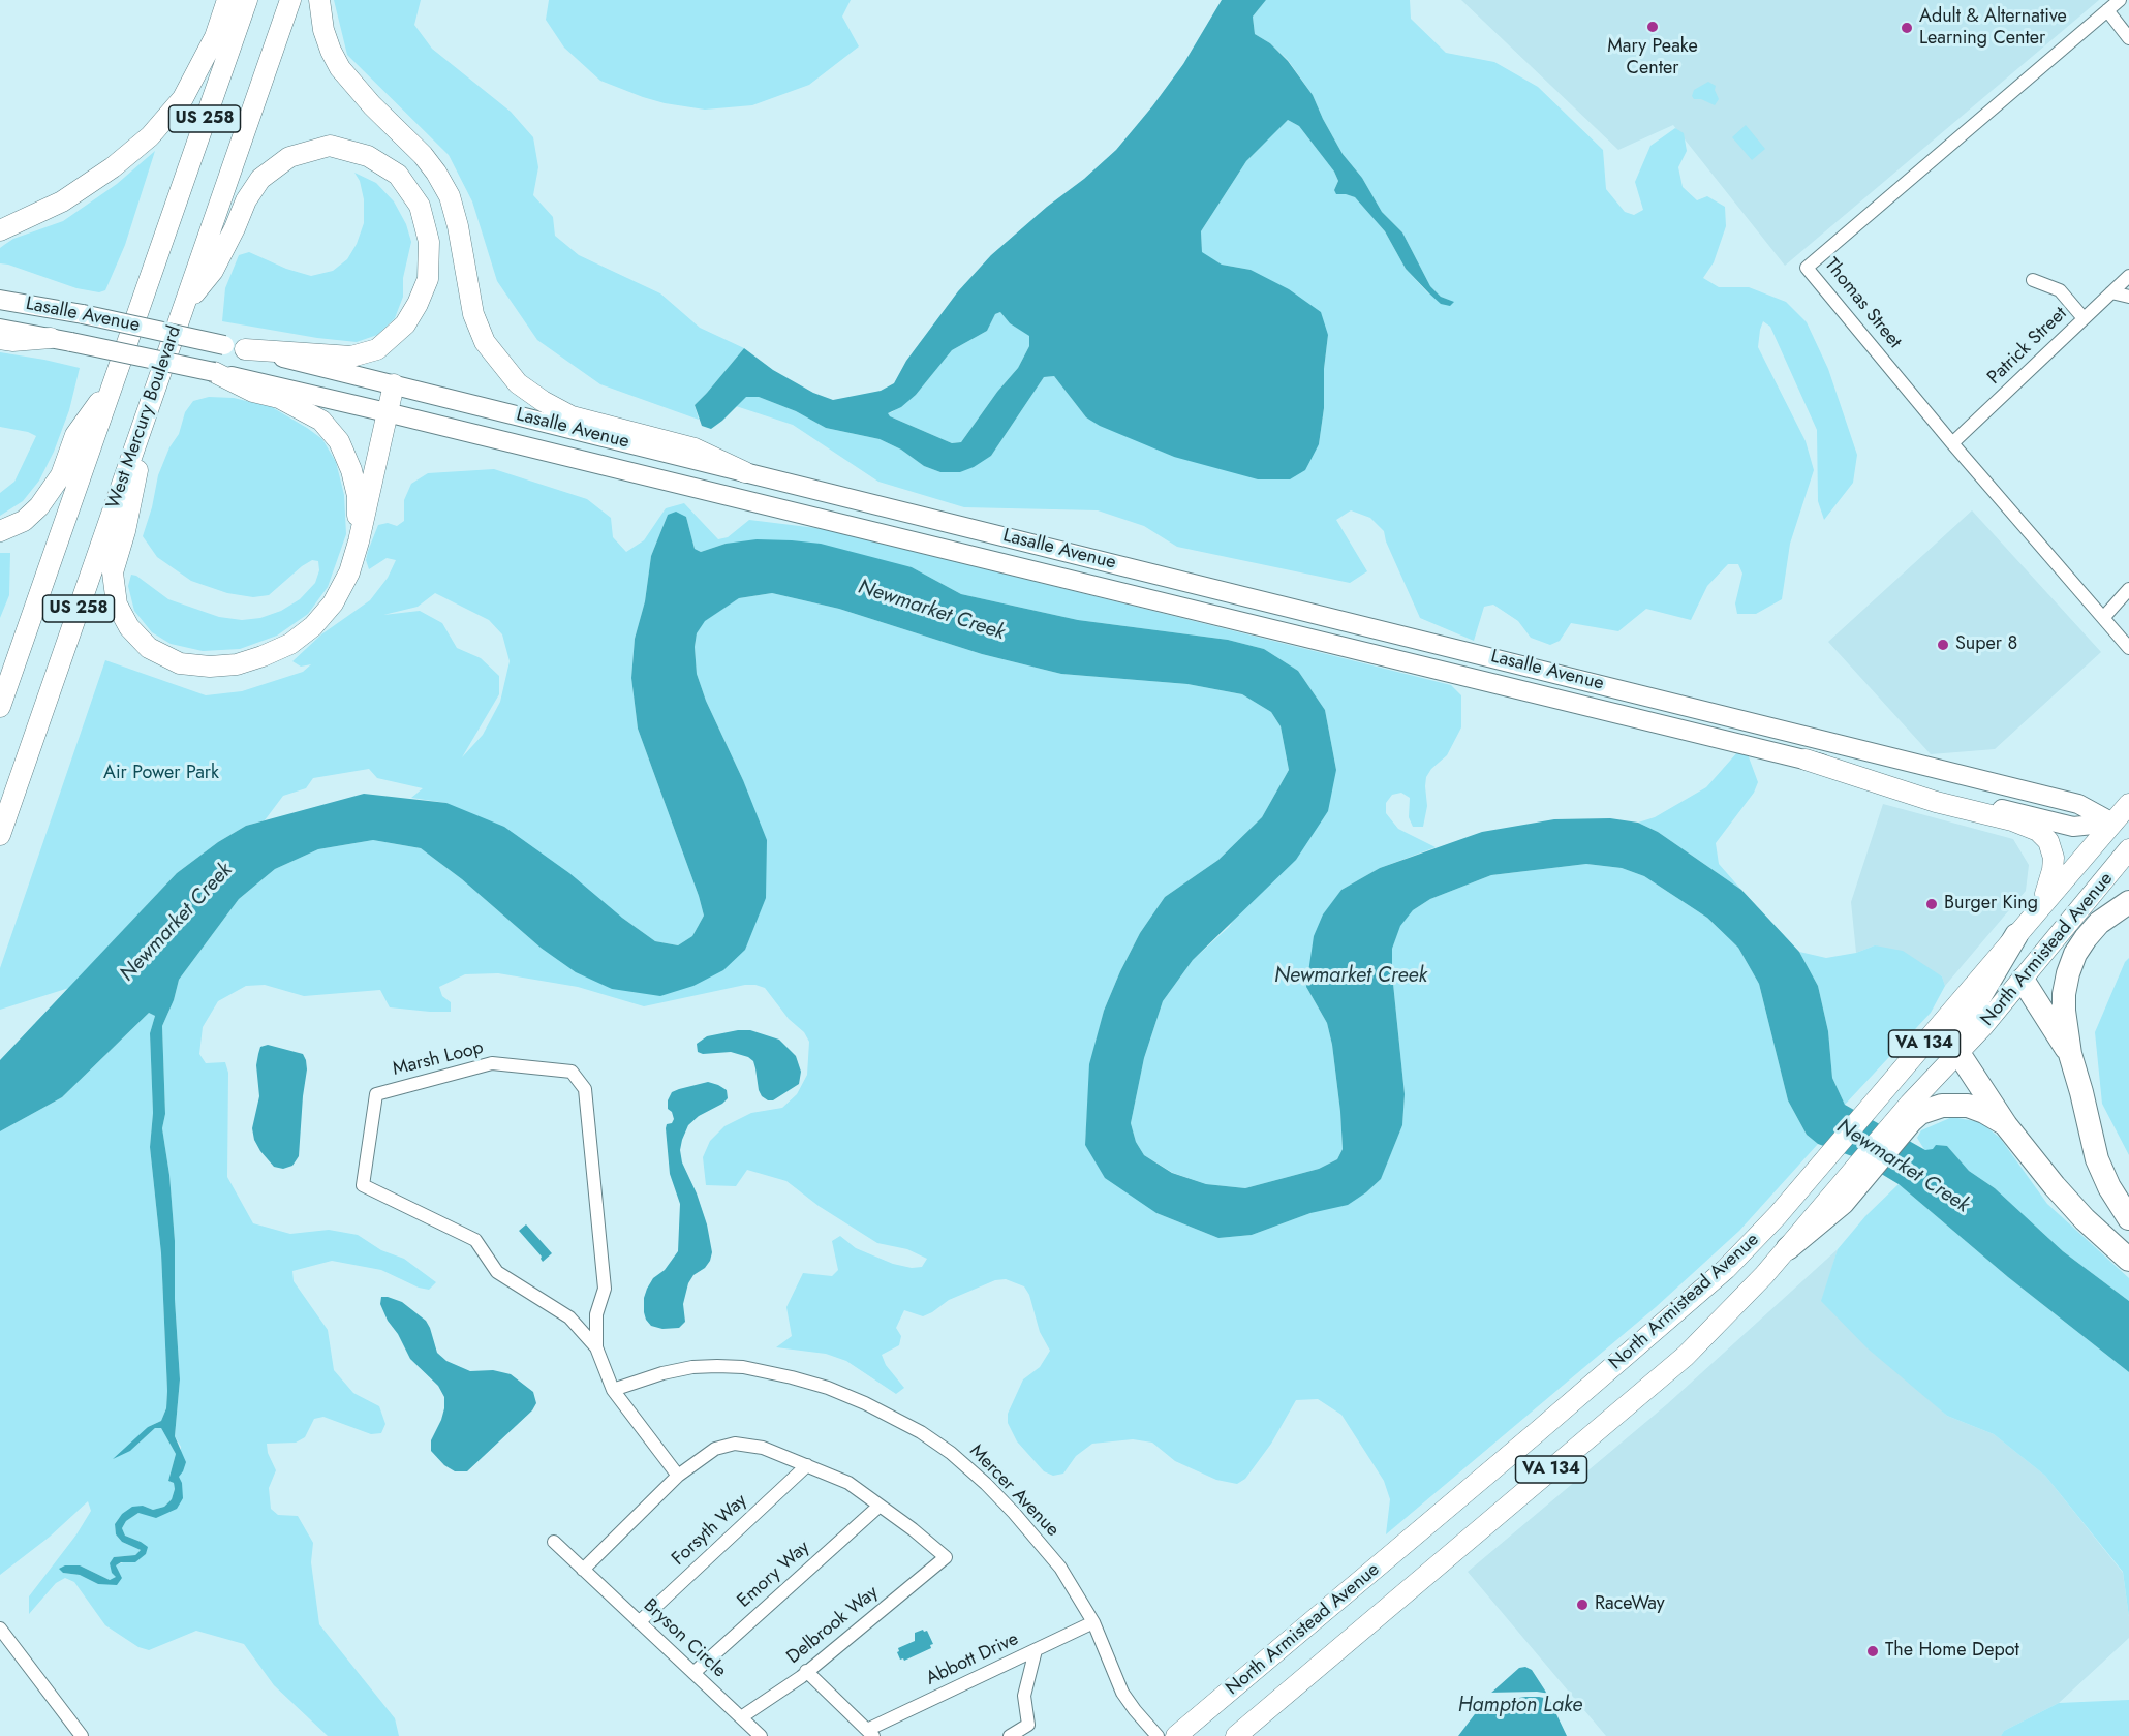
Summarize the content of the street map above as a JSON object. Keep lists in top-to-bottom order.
{
  "streets": {
    "main road": [
      "US 258",
      "Lasalle Avenue",
      "West Mercury Boulevard",
      "North Armistead Avenue",
      "VA 134"
    ],
    "street": [
      "Thomas Street",
      "Patrick Street",
      "Marsh Loop",
      "Mercer Avenue",
      "Forsyth Way",
      "Emory Way",
      "Delbrook Way",
      "Bryson Circle",
      "Abbott Drive"
    ]
  },
  "crossings": [
    ["Thomas Street", "Patrick Street"],
    ["Lasalle Avenue", "North Armistead Avenue"],
    ["Marsh Loop", "Mercer Avenue"],
    ["Mercer Avenue", "Abbott Drive"],
    ["Forsyth Way", "Bryson Circle"],
    ["Emory Way", "Delbrook Way"],
    ["Emory Way", "Bryson Circle"],
    ["Delbrook Way", "Bryson Circle"]
  ],
  "water": ["Newmarket Creek", "Hampton Lake"],
  "parks": ["Air Power Park"],
  "places": [
    "Mary Peake Center",
    "Adult & Alternative Learning Center",
    "Super 8",
    "Burger King",
    "RaceWay",
    "The Home Depot"
  ]
}
